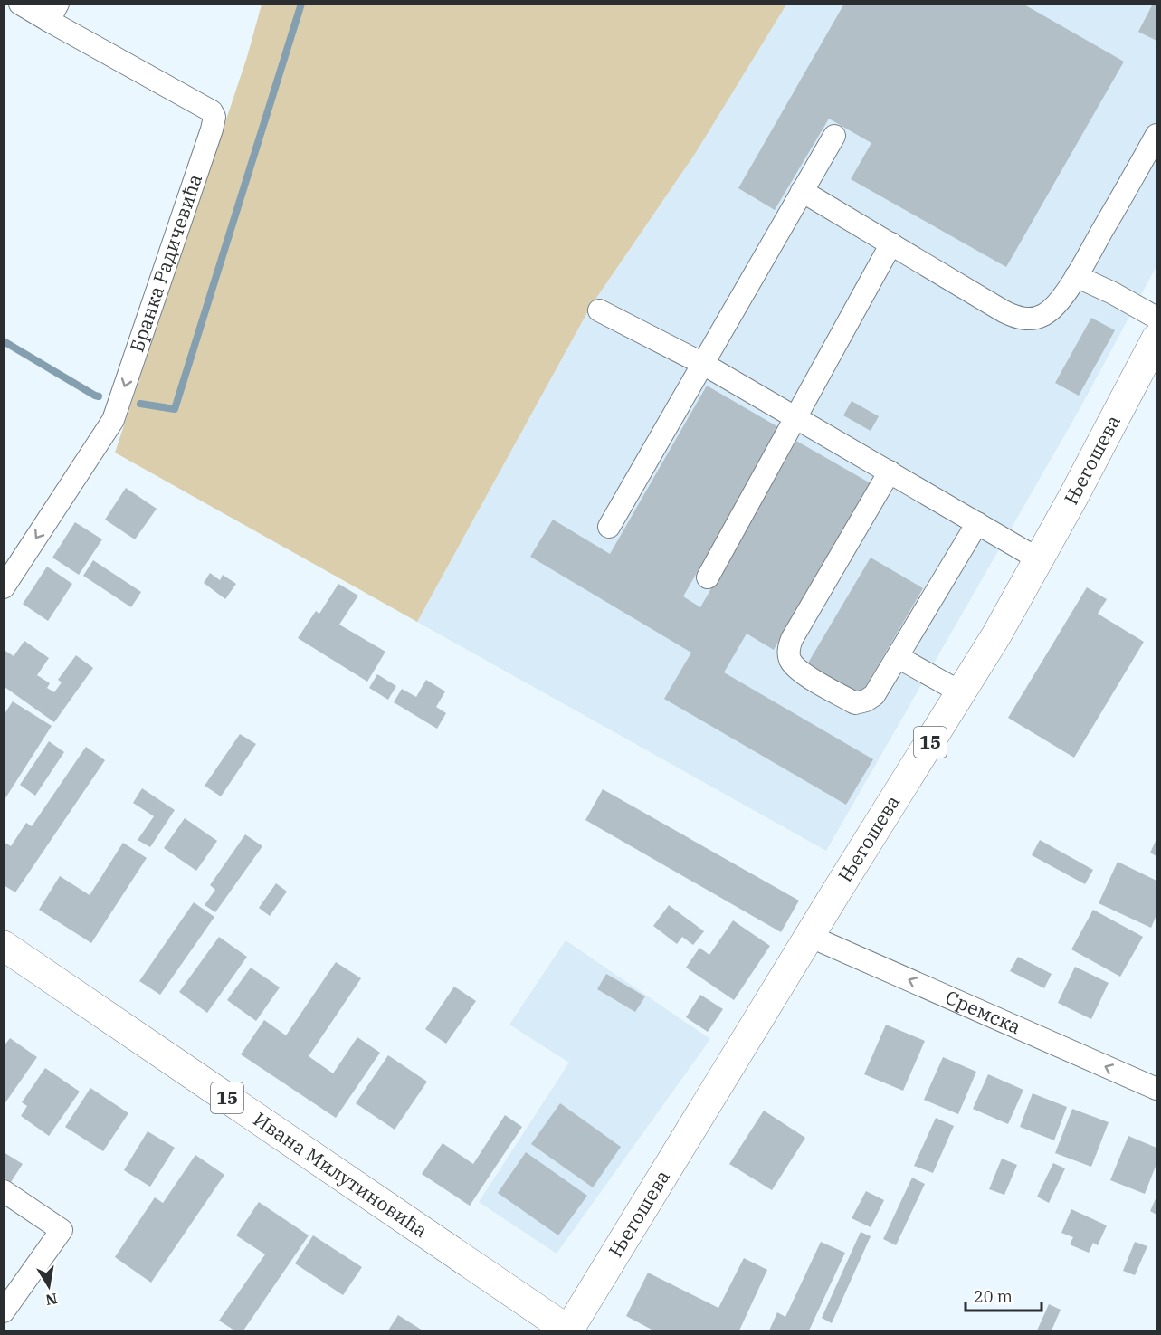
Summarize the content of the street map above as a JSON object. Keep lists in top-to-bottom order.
{
  "streets": {
    "main road": ["Његошева", "15", "Ивана Милутиновића"],
    "street": ["Бранка Радичевића", "Сремска"]
  },
  "crossings": [
    ["Његошева", "Сремска"],
    ["Његошева", "Ивана Милутиновића"]
  ],
  "one_way": ["Бранка Радичевића", "Сремска"],
  "scale_bar": "20 m",
  "north": "bottom"
}
